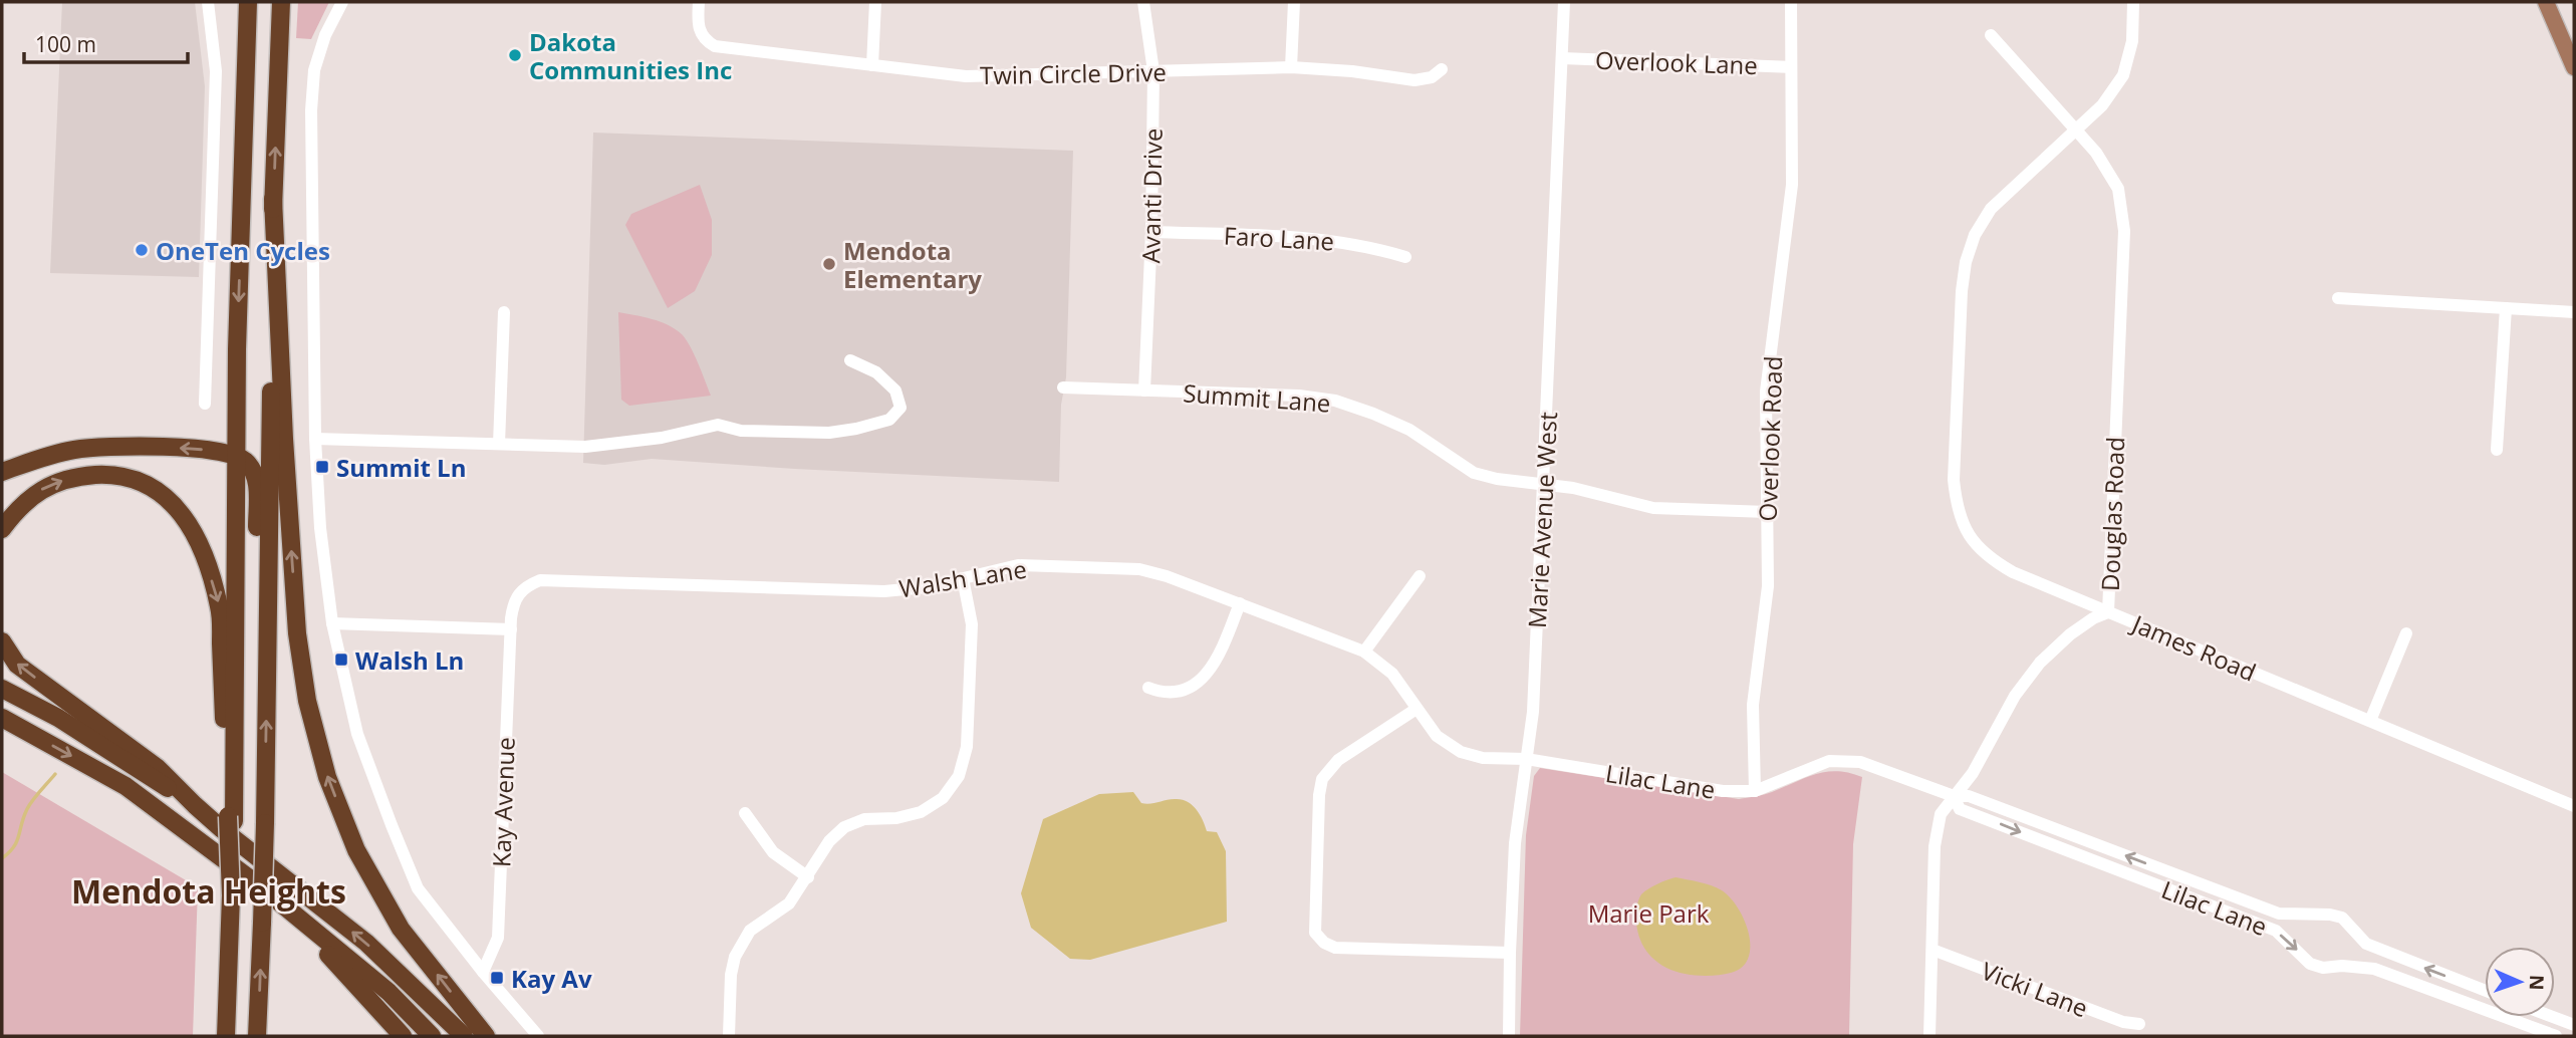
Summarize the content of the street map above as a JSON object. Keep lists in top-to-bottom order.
{
  "streets": {
    "street": [
      "Overlook Lane",
      "Twin Circle Drive",
      "Avanti Drive",
      "Faro Lane",
      "Summit Lane",
      "Overlook Road",
      "Douglas Road",
      "Marie Avenue West",
      "Walsh Lane",
      "James Road",
      "Lilac Lane",
      "Kay Avenue",
      "Vicki Lane"
    ]
  },
  "crossings": [
    ["Overlook Lane", "Overlook Road"],
    ["Overlook Lane", "Marie Avenue West"],
    ["Twin Circle Drive", "Avanti Drive"],
    ["Avanti Drive", "Faro Lane"],
    ["Avanti Drive", "Summit Lane"],
    ["Summit Lane", "Overlook Road"],
    ["Summit Lane", "Marie Avenue West"],
    ["Overlook Road", "Lilac Lane"],
    ["Douglas Road", "James Road"],
    ["Douglas Road", "Lilac Lane"],
    ["Douglas Road", "Vicki Lane"],
    ["Marie Avenue West", "Walsh Lane"],
    ["Marie Avenue West", "Lilac Lane"],
    ["Walsh Lane", "Lilac Lane"],
    ["Walsh Lane", "Kay Avenue"]
  ],
  "districts": ["Mendota Heights"],
  "parks": ["Marie Park"],
  "places": {
    "other": ["Dakota Communities Inc", "OneTen Cycles", "Mendota Elementary"],
    "transit": ["Summit Ln", "Walsh Ln", "Kay Av"]
  },
  "scale_bar": "100 m",
  "north": "right"
}
